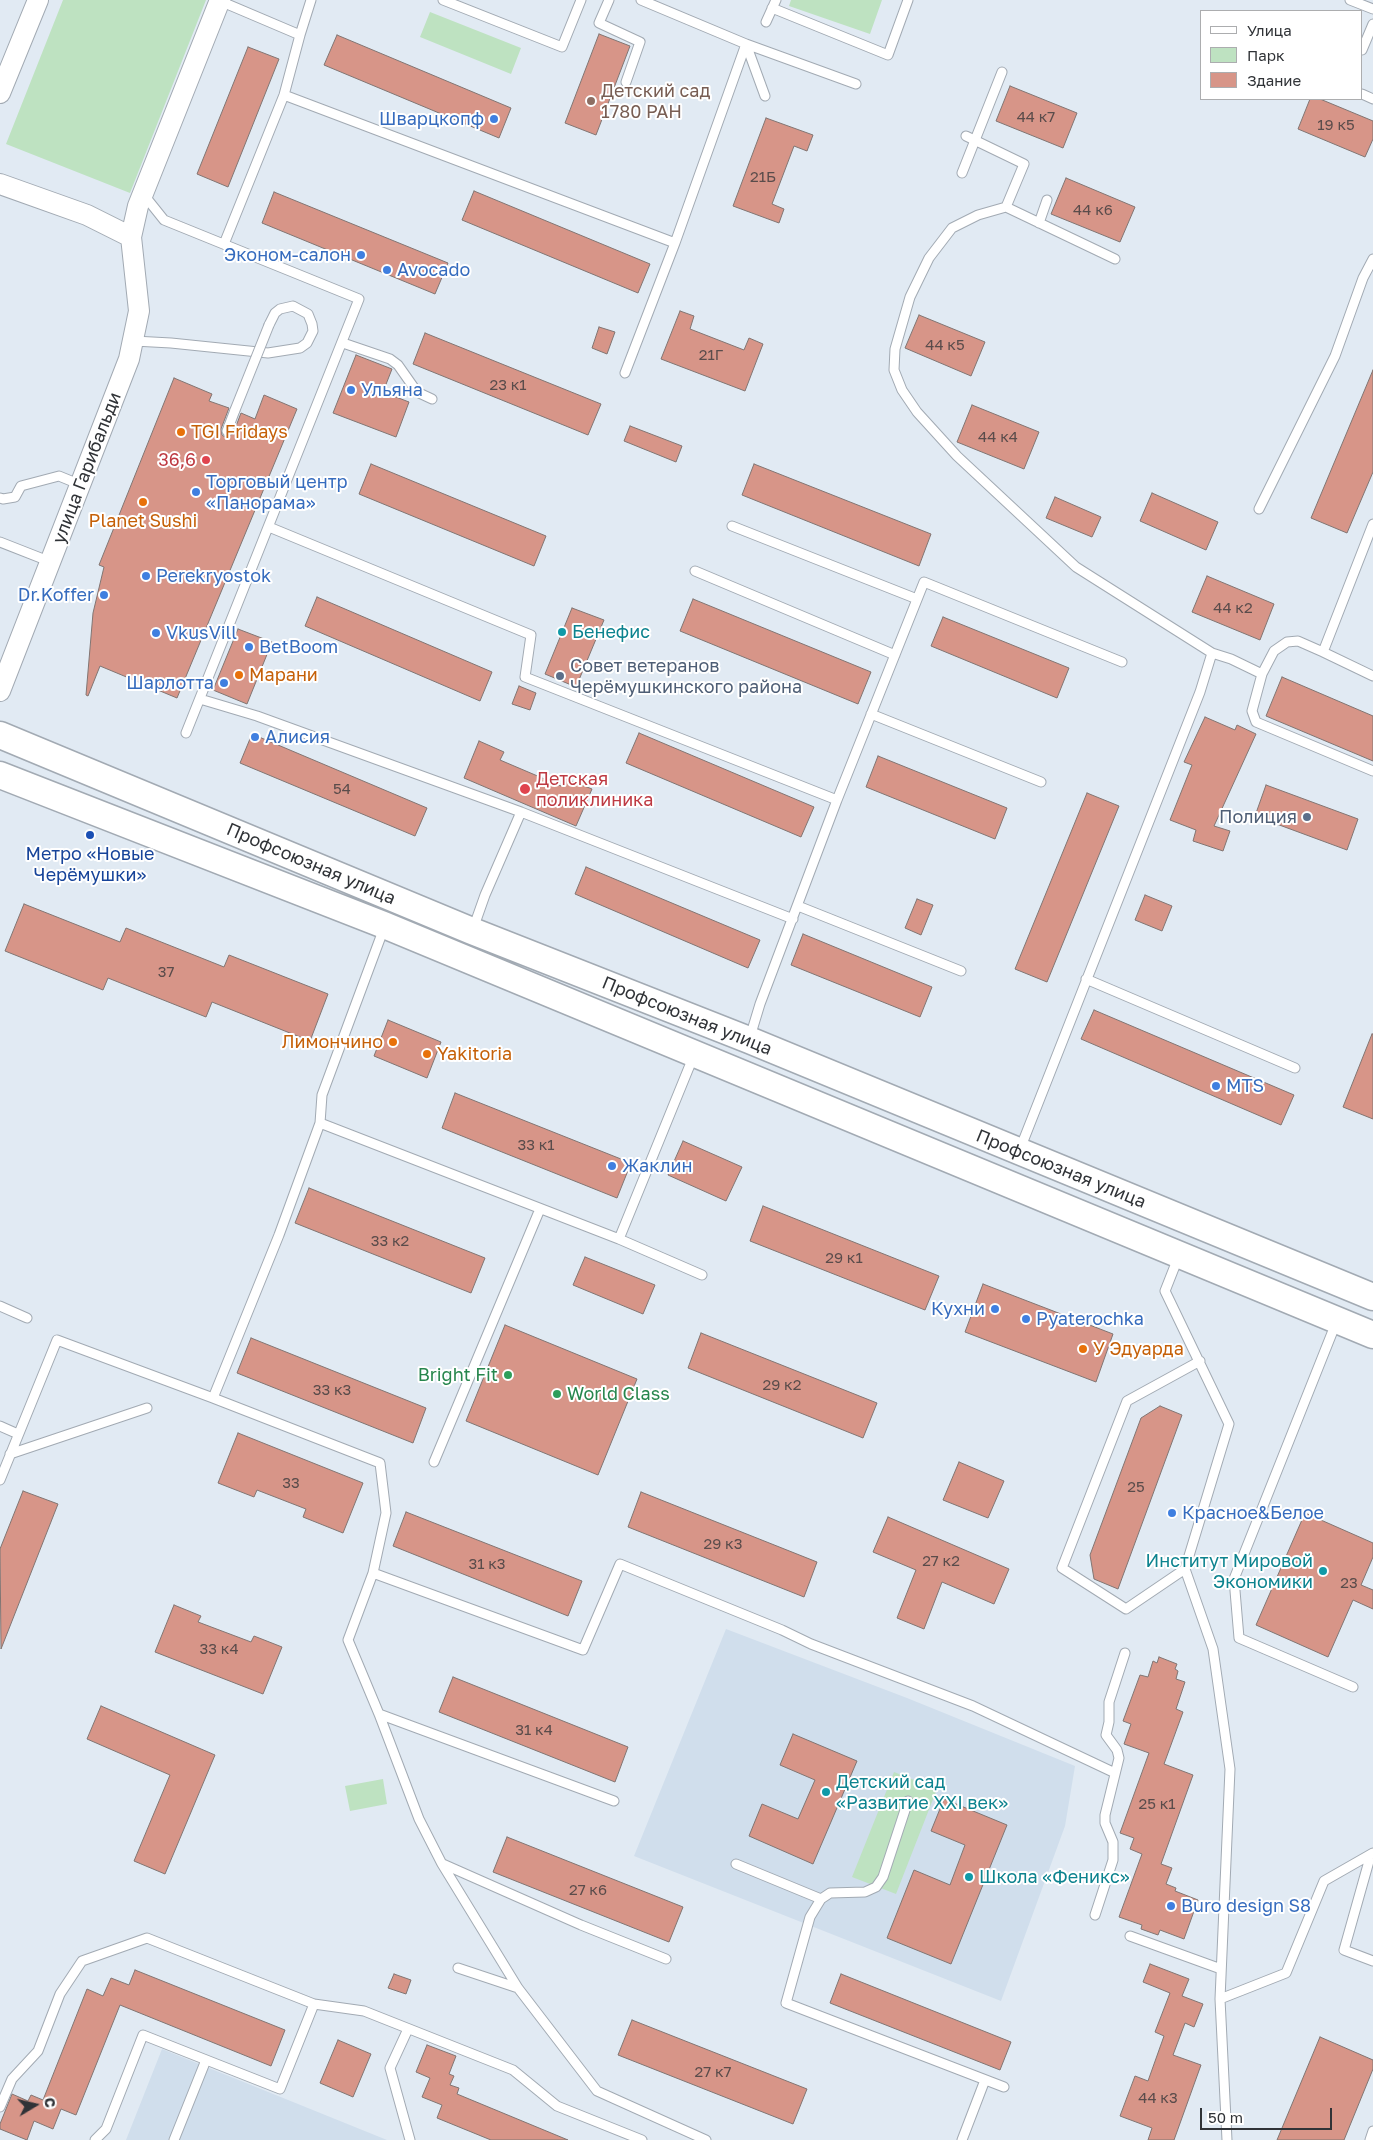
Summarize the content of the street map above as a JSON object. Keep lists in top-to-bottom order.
{
  "streets": {
    "main road": ["Профсоюзная улица"],
    "street": ["улица Гарибальди"]
  },
  "places": [
    "Детский сад 1780 РАН",
    "Шварцкопф",
    "Эконом-салон",
    "Avocado",
    "Ульяна",
    "TGI Fridays",
    "36,6",
    "Торговый центр «Панорама»",
    "Planet Sushi",
    "Perekryostok",
    "Dr.Koffer",
    "Бенефис",
    "VkusVill",
    "BetBoom",
    "Марани",
    "Совет ветеранов Черёмушкинского района",
    "Шарлотта",
    "Алисия",
    "Детская поликлиника",
    "Полиция",
    "Метро «Новые Черёмушки»",
    "Лимончино",
    "Yakitoria",
    "MTS",
    "Жаклин",
    "Кухни",
    "Pyaterochka",
    "У Эдуарда",
    "Bright Fit",
    "World Class",
    "Красное&Белое",
    "Институт Мировой Экономики",
    "Детский сад «Развитие XXI век»",
    "Школа «Феникс»",
    "Buro design S8"
  ],
  "house_numbers": [
    "44 к7",
    "19 к5",
    "21Б",
    "44 к6",
    "44 к5",
    "21Г",
    "23 к1",
    "44 к4",
    "44 к2",
    "54",
    "37",
    "33 к1",
    "33 к2",
    "29 к1",
    "29 к2",
    "33 к3",
    "33",
    "25",
    "29 к3",
    "27 к2",
    "31 к3",
    "23",
    "33 к4",
    "31 к4",
    "25 к1",
    "27 к6",
    "27 к7",
    "44 к3"
  ],
  "legend": ["Улица", "Парк", "Здание"],
  "scale_bar": "50 m",
  "north": "right"
}
